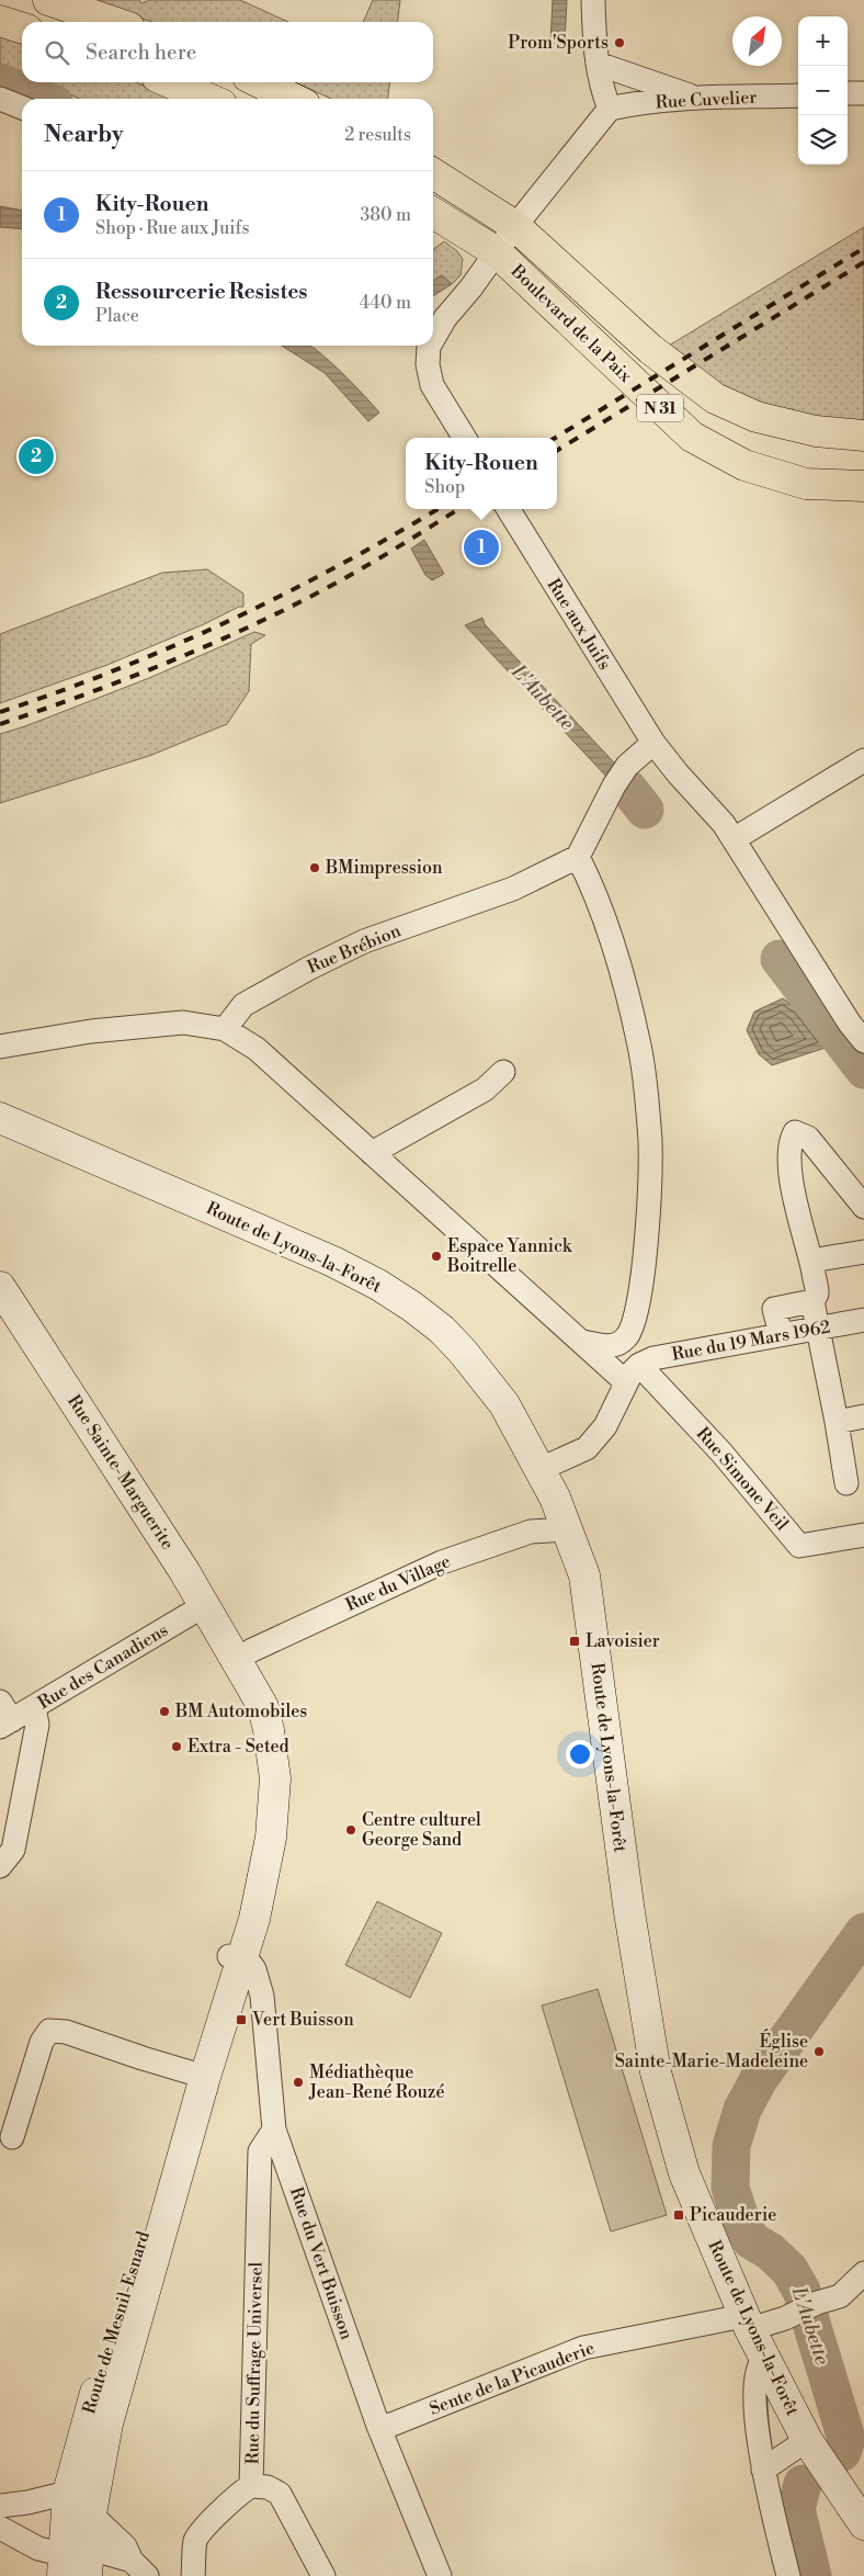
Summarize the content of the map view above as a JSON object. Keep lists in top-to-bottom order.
{
  "streets": {
    "main road": [
      "Boulevard de la Paix",
      "N 31",
      "Route de Lyons-la-Forêt",
      "Rue Sainte-Marguerite",
      "Route de Mesnil-Esnard"
    ],
    "street": [
      "Rue Cuvelier",
      "Rue aux Juifs",
      "Rue Brébion",
      "Rue du 19 Mars 1962",
      "Rue Simone Veil",
      "Rue du Village",
      "Rue des Canadiens",
      "Rue du Vert Buisson",
      "Rue du Suffrage Universel",
      "Sente de la Picauderie"
    ]
  },
  "crossings": [
    ["Route de Lyons-la-Forêt", "Rue du Village"],
    ["Route de Lyons-la-Forêt", "Sente de la Picauderie"],
    ["Rue du 19 Mars 1962", "Rue Simone Veil"],
    ["Rue Sainte-Marguerite", "Rue du Village"],
    ["Rue Sainte-Marguerite", "Rue des Canadiens"],
    ["Rue Sainte-Marguerite", "Rue du Vert Buisson"],
    ["Rue Sainte-Marguerite", "Route de Mesnil-Esnard"],
    ["Rue du Vert Buisson", "Route de Mesnil-Esnard"],
    ["Rue du Vert Buisson", "Rue du Suffrage Universel"],
    ["Rue du Vert Buisson", "Sente de la Picauderie"]
  ],
  "water": ["L'Aubette"],
  "places": {
    "other": [
      "Prom'Sports",
      "BMimpression",
      "Espace Yannick Boitrelle",
      "BM Automobiles",
      "Extra - Seted",
      "Centre culturel George Sand",
      "Église Sainte-Marie-Madeleine",
      "Médiathèque Jean-René Rouzé"
    ],
    "transit": ["Lavoisier", "Vert Buisson", "Picauderie"]
  },
  "north": "top right",
  "page": {
    "map_buttons": ["+", "−"],
    "search": "Search here",
    "heading": ["Nearby", "2 results"],
    "list": [
      {
        "mark": "1",
        "name": "Kity-Rouen",
        "note": "Shop · Rue aux Juifs",
        "value": "380 m"
      },
      {
        "mark": "2",
        "name": "Ressourcerie Resistes",
        "note": "Place",
        "value": "440 m"
      }
    ],
    "pins": ["2", "1"],
    "popup": ["Kity-Rouen", "Shop"]
  }
}
